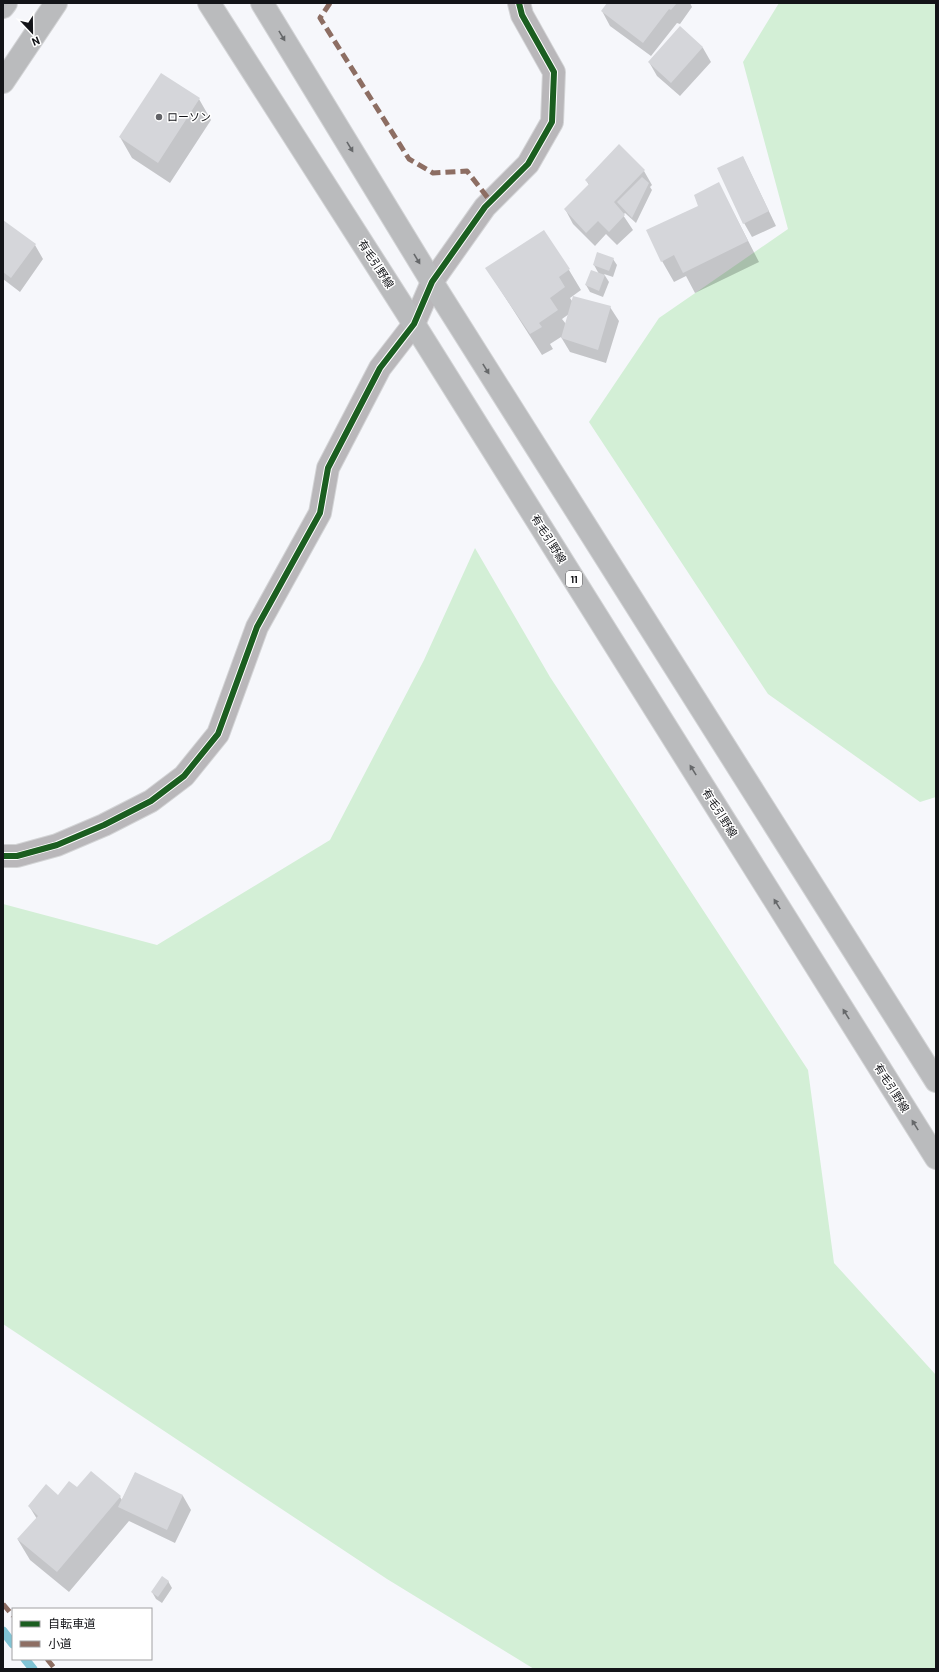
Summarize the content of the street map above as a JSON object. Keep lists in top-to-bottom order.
{
  "streets": {
    "main road": ["有毛引野線", "11"]
  },
  "places": ["ローソン"],
  "legend": ["自転車道", "小道"],
  "north": "bottom"
}
